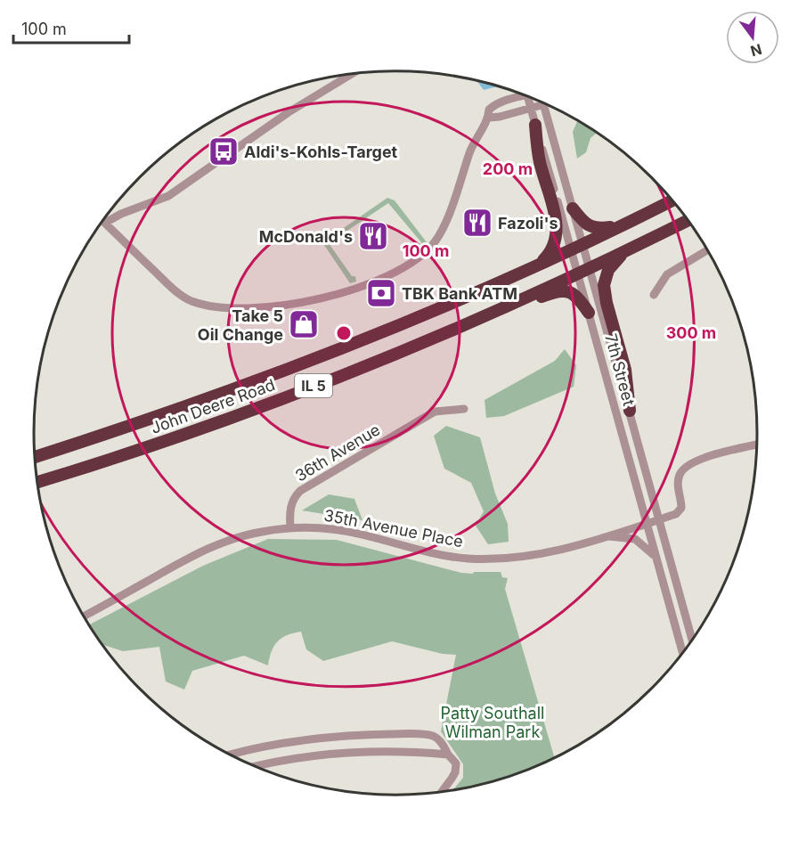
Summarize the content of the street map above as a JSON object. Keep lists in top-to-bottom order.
{
  "streets": {
    "highway": ["IL 5", "John Deere Road"],
    "street": ["7th Street", "36th Avenue", "35th Avenue Place"]
  },
  "crossings": [
    ["7th Street", "John Deere Road"],
    ["7th Street", "35th Avenue Place"],
    ["36th Avenue", "35th Avenue Place"]
  ],
  "parks": ["Patty Southall Wilman Park"],
  "places": {
    "bus stop": ["Aldi's-Kohls-Target"],
    "restaurant": ["Fazoli's", "McDonald's"],
    "bank": ["TBK Bank ATM"],
    "shop": ["Take 5 Oil Change"]
  },
  "scale_bar": "100 m",
  "north": "bottom",
  "rings": ["200 m", "100 m", "300 m"]
}
